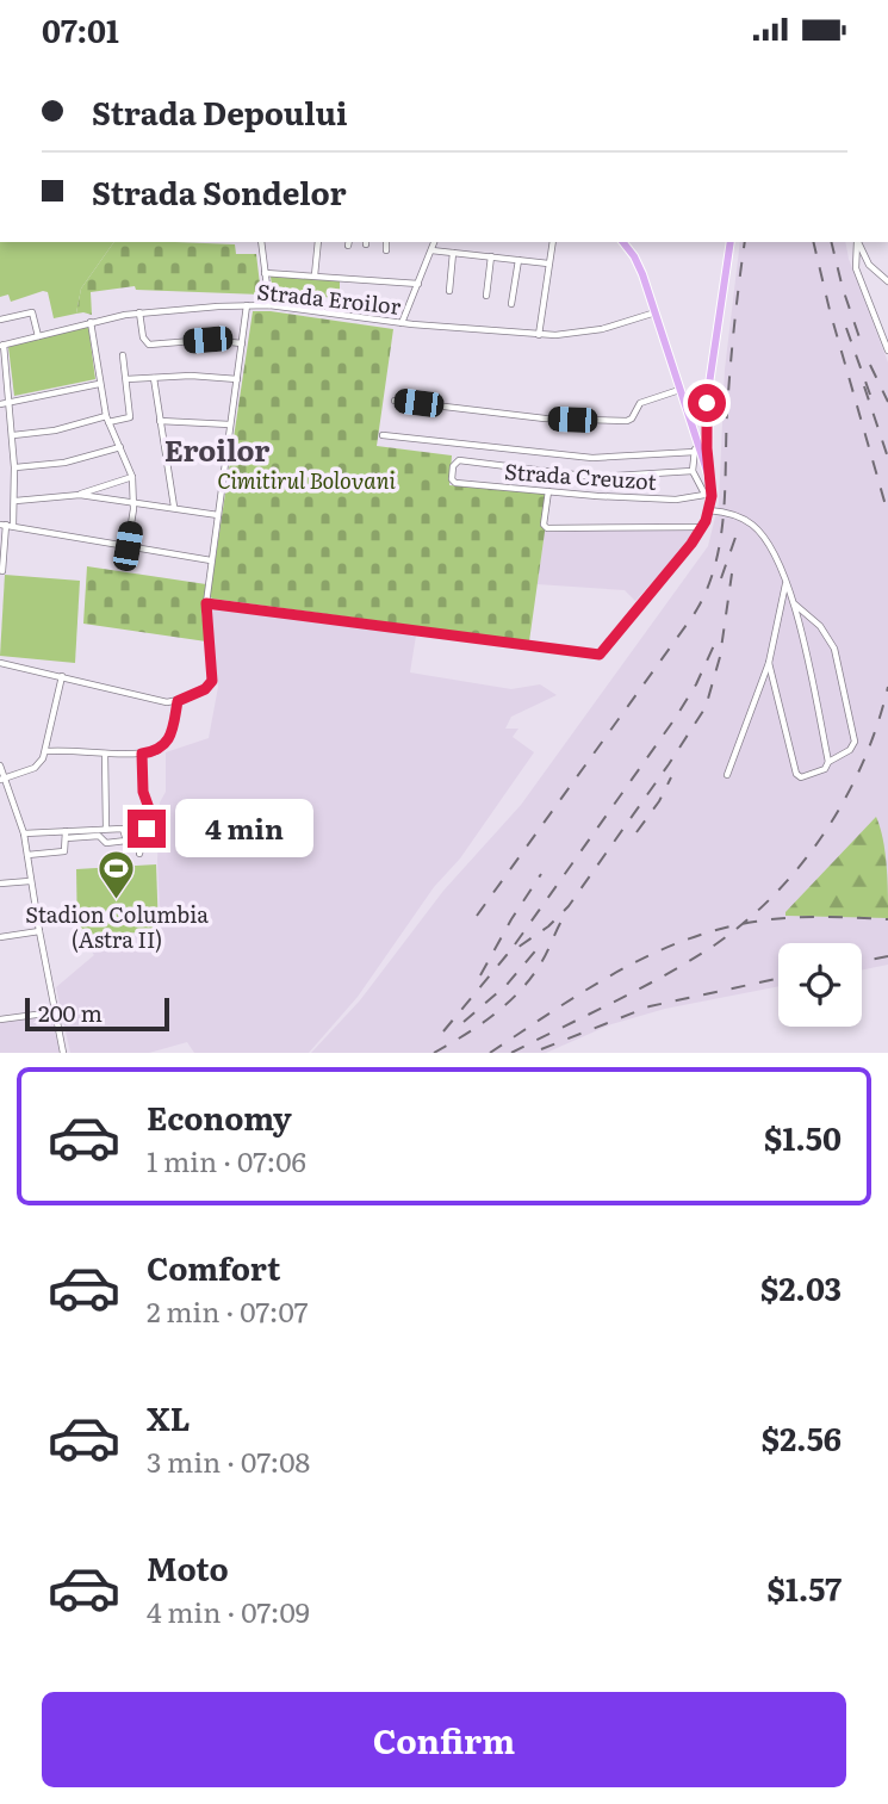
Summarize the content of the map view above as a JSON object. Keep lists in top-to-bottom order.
{
  "streets": {
    "street": ["Strada Eroilor", "Strada Creuzot"]
  },
  "districts": ["Eroilor"],
  "parks": ["Cimitirul Bolovani"],
  "places": {
    "sports": ["Stadion Columbia (Astra II)"]
  },
  "scale_bar": "200 m",
  "page": {
    "status": "07:01",
    "banner": ["Strada Depoului", "Strada Sondelor"],
    "bubble": "4 min",
    "scale": "200 m",
    "list": [
      {
        "name": "Economy",
        "note": "1 min · 07:06",
        "value": "$1.50"
      },
      {
        "name": "Comfort",
        "note": "2 min · 07:07",
        "value": "$2.03"
      },
      {
        "name": "XL",
        "note": "3 min · 07:08",
        "value": "$2.56"
      },
      {
        "name": "Moto",
        "note": "4 min · 07:09",
        "value": "$1.57"
      }
    ],
    "buttons": "Confirm"
  }
}
